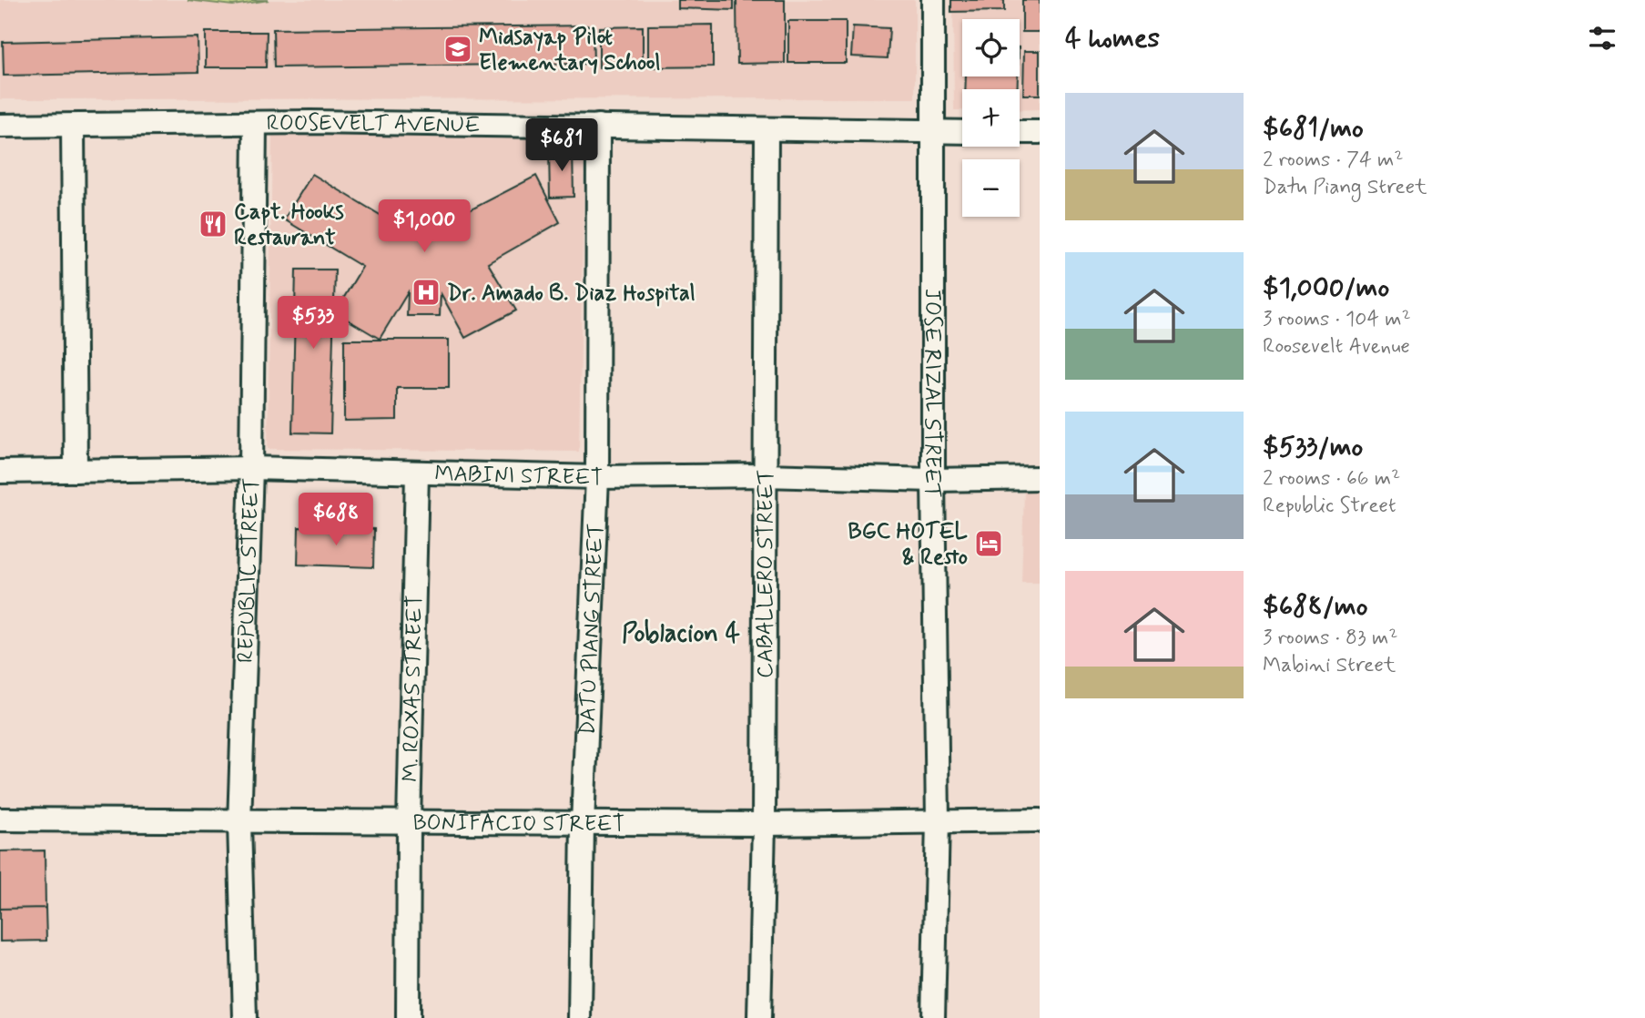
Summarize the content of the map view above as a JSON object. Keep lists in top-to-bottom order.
{
  "streets": {
    "street": [
      "ROOSEVELT AVENUE",
      "JOSE RIZAL STREET",
      "MABINI STREET",
      "REPUBLIC STREET",
      "CABALLERO STREET",
      "DATU PIANG STREET",
      "M. ROXAS STREET",
      "BONIFACIO STREET"
    ]
  },
  "crossings": [
    ["ROOSEVELT AVENUE", "JOSE RIZAL STREET"],
    ["ROOSEVELT AVENUE", "REPUBLIC STREET"],
    ["ROOSEVELT AVENUE", "CABALLERO STREET"],
    ["ROOSEVELT AVENUE", "DATU PIANG STREET"],
    ["JOSE RIZAL STREET", "MABINI STREET"],
    ["JOSE RIZAL STREET", "BONIFACIO STREET"],
    ["MABINI STREET", "REPUBLIC STREET"],
    ["MABINI STREET", "CABALLERO STREET"],
    ["MABINI STREET", "DATU PIANG STREET"],
    ["MABINI STREET", "M. ROXAS STREET"],
    ["REPUBLIC STREET", "BONIFACIO STREET"],
    ["CABALLERO STREET", "BONIFACIO STREET"],
    ["DATU PIANG STREET", "BONIFACIO STREET"],
    ["M. ROXAS STREET", "BONIFACIO STREET"]
  ],
  "districts": ["Poblacion 4"],
  "places": {
    "school or university": ["Midsayap Pilot Elementary School"],
    "restaurant": ["Capt. Hooks Restaurant"],
    "hospital": ["Dr. Amado B. Diaz Hospital"],
    "hotel": ["BGC HOTEL & Resto"]
  },
  "page": {
    "heading": "4 homes",
    "map_buttons": ["+", "−"],
    "list": [
      {
        "name": "$681/mo",
        "note": "2 rooms · 74 m² · Datu Piang Street"
      },
      {
        "name": "$1,000/mo",
        "note": "3 rooms · 104 m² · Roosevelt Avenue"
      },
      {
        "name": "$533/mo",
        "note": "2 rooms · 66 m² · Republic Street"
      },
      {
        "name": "$688/mo",
        "note": "3 rooms · 83 m² · Mabini Street"
      }
    ],
    "price": [
      "$681",
      "$1,000",
      "$533",
      "$688"
    ]
  }
}
